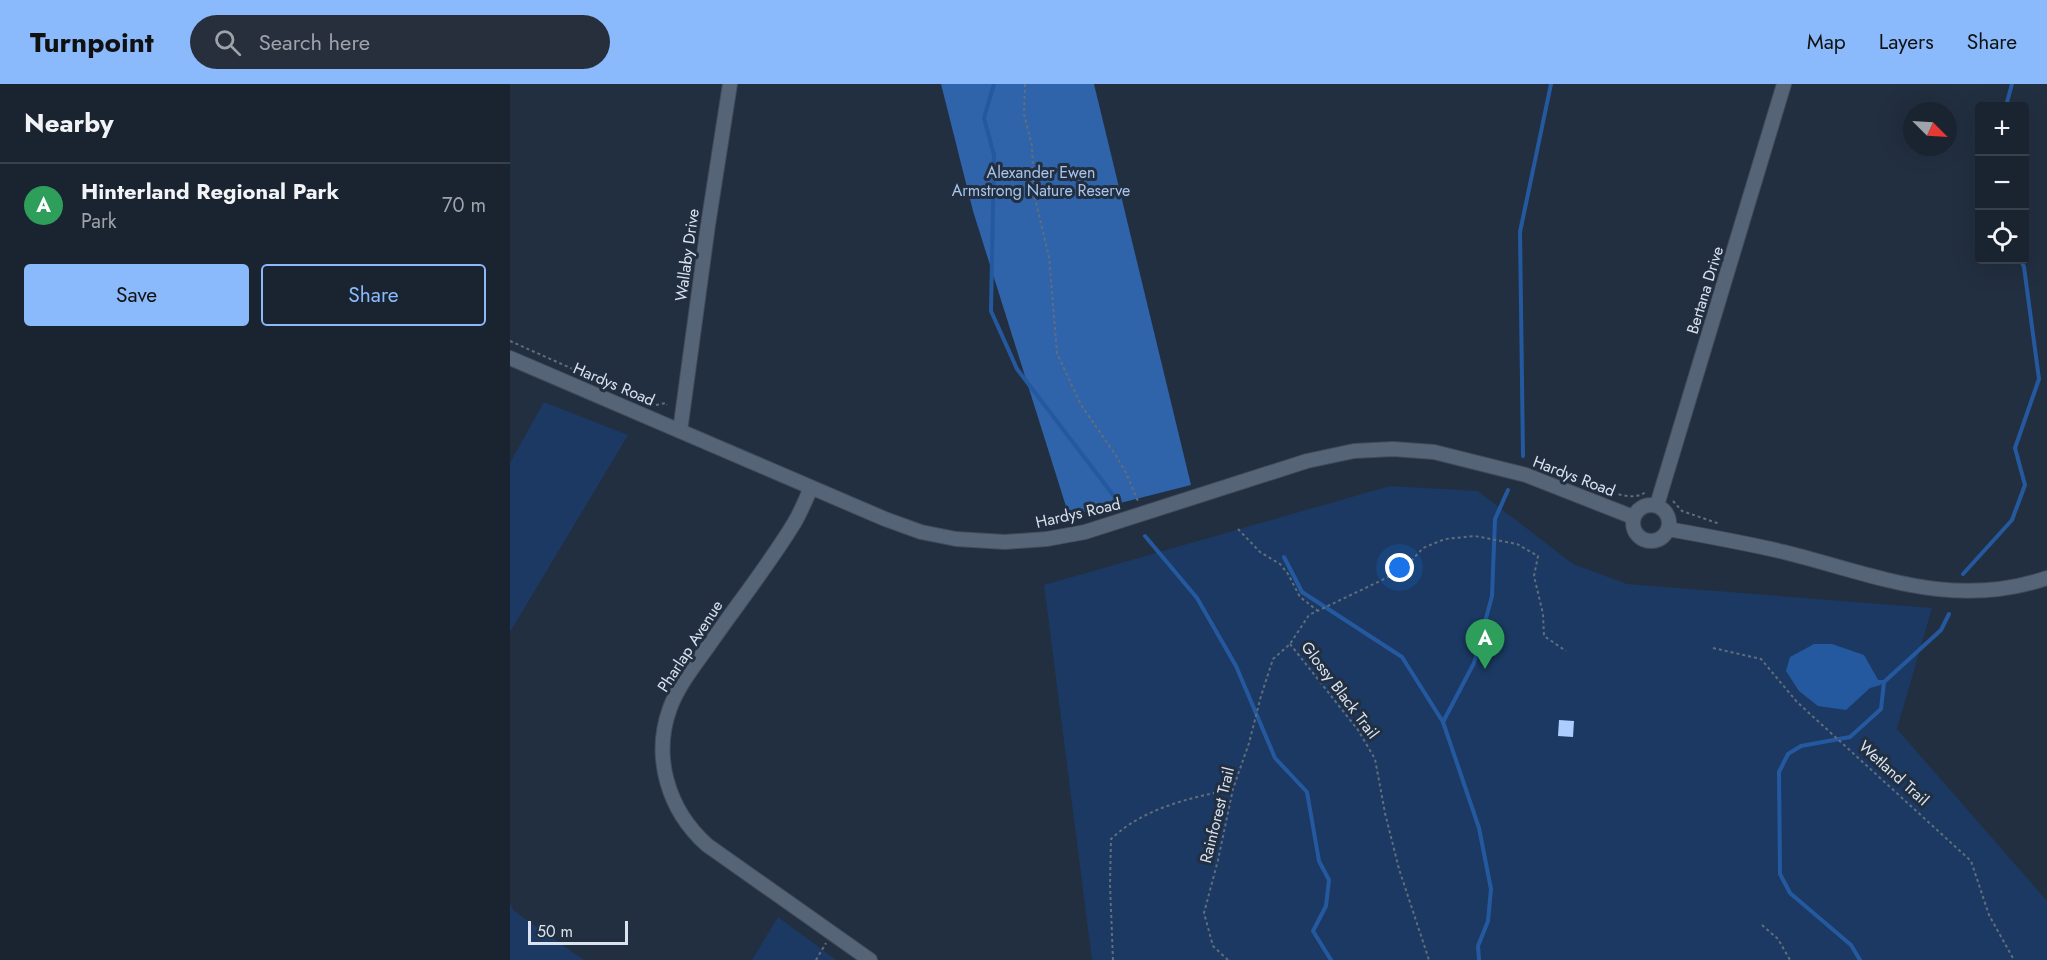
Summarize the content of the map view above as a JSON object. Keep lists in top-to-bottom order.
{
  "streets": {
    "street": [
      "Wallaby Drive",
      "Bertana Drive",
      "Hardys Road",
      "Pharlap Avenue"
    ],
    "path": ["Glossy Black Trail", "Wetland Trail", "Rainforest Trail"]
  },
  "crossings": [
    ["Wallaby Drive", "Hardys Road"],
    ["Bertana Drive", "Hardys Road"],
    ["Hardys Road", "Pharlap Avenue"],
    ["Glossy Black Trail", "Rainforest Trail"]
  ],
  "parks": ["Alexander Ewen Armstrong Nature Reserve"],
  "scale_bar": "50 m",
  "north": "bottom right",
  "page": {
    "header": "Turnpoint",
    "search": "Search here",
    "nav": ["Map", "Layers", "Share"],
    "heading": "Nearby",
    "map_buttons": ["+", "−"],
    "list": [
      {
        "mark": "A",
        "name": "Hinterland Regional Park",
        "note": "Park",
        "value": "70 m"
      }
    ],
    "buttons": ["Save", "Share"],
    "pins": "A",
    "scale": "50 m"
  }
}
